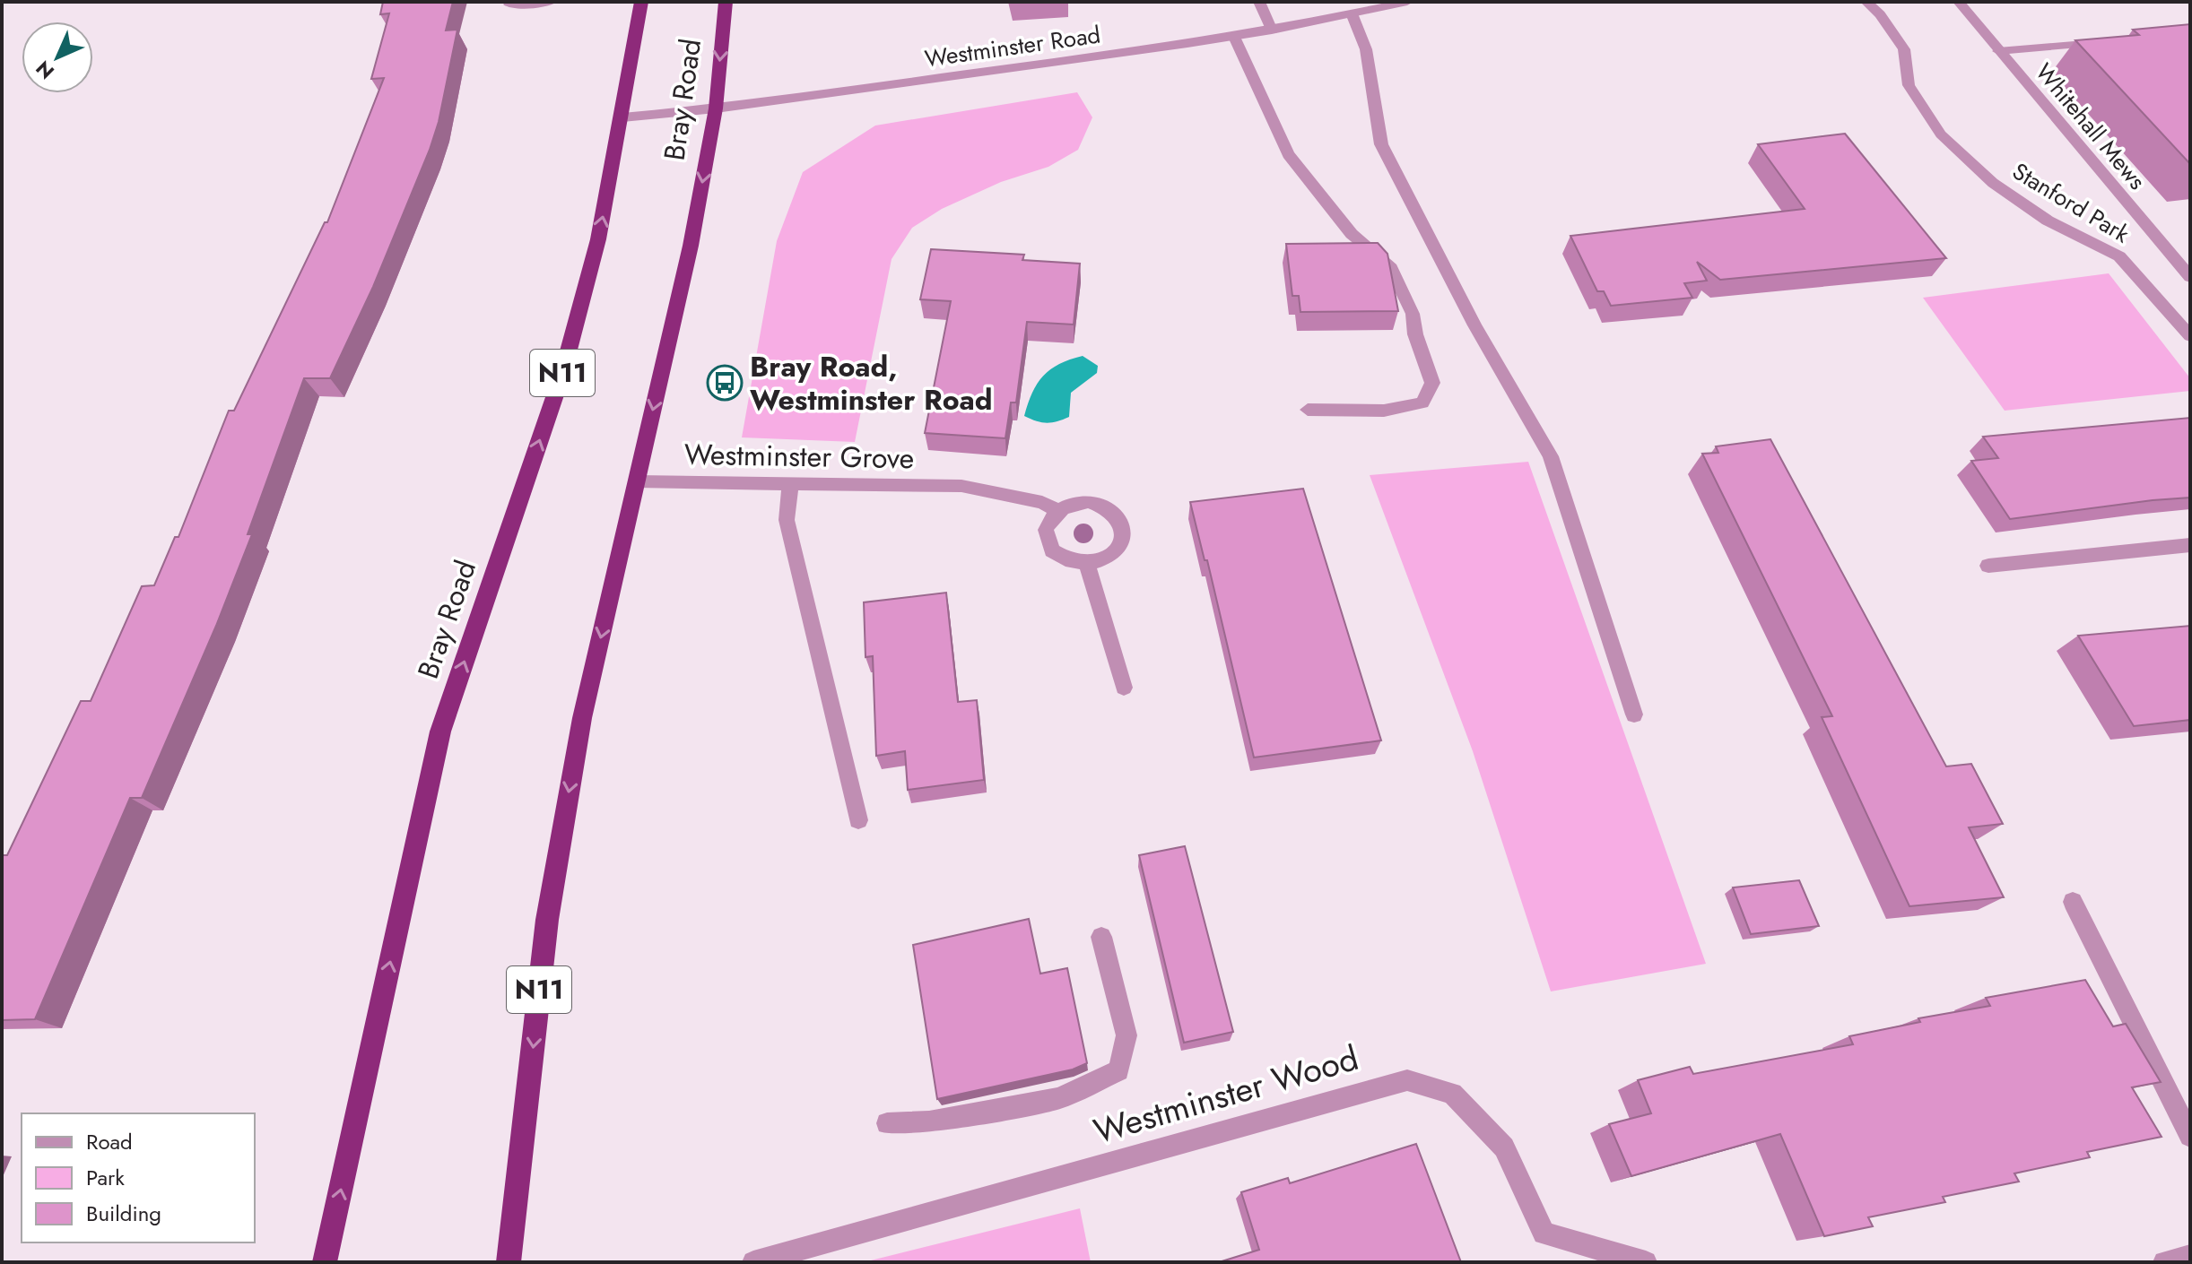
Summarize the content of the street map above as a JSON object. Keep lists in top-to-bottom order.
{
  "streets": {
    "highway": ["Bray Road", "N11"],
    "street": [
      "Westminster Road",
      "Whitehall Mews",
      "Stanford Park",
      "Westminster Grove",
      "Westminster Wood"
    ]
  },
  "crossings": [
    ["Westminster Road", "Bray Road"],
    ["Bray Road", "Westminster Grove"]
  ],
  "places": {
    "bus stop": ["Bray Road, Westminster Road"]
  },
  "legend": ["Road", "Park", "Building"],
  "north": "bottom left"
}
